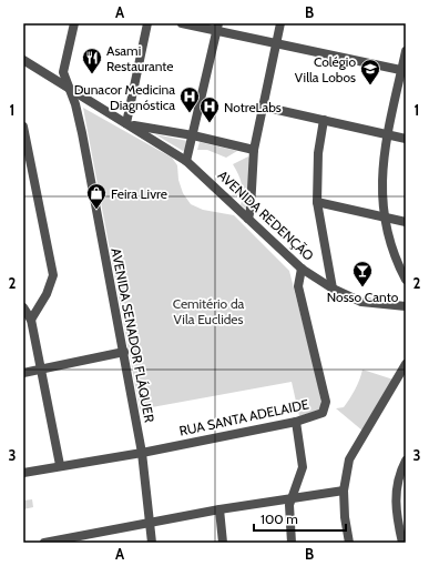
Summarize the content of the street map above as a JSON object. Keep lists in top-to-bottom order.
{
  "streets": {
    "street": ["AVENIDA REDENÇÃO", "AVENIDA SENADOR FLÁQUER", "RUA SANTA ADELAIDE"]
  },
  "crossings": [
    ["AVENIDA REDENÇÃO", "AVENIDA SENADOR FLÁQUER"],
    ["AVENIDA REDENÇÃO", "RUA SANTA ADELAIDE"],
    ["AVENIDA SENADOR FLÁQUER", "RUA SANTA ADELAIDE"]
  ],
  "parks": ["Cemitério da Vila Euclides"],
  "places": {
    "restaurant": ["Asami Restaurante"],
    "school or university": ["Colégio Villa Lobos"],
    "hospital": ["Dunacor Medicina Diagnóstica", "NotreLabs"],
    "shop": ["Feira Livre"],
    "bar": ["Nosso Canto"]
  },
  "scale_bar": "100 m",
  "grid": {
    "columns": ["A", "B"],
    "rows": ["1", "2", "3"]
  }
}
